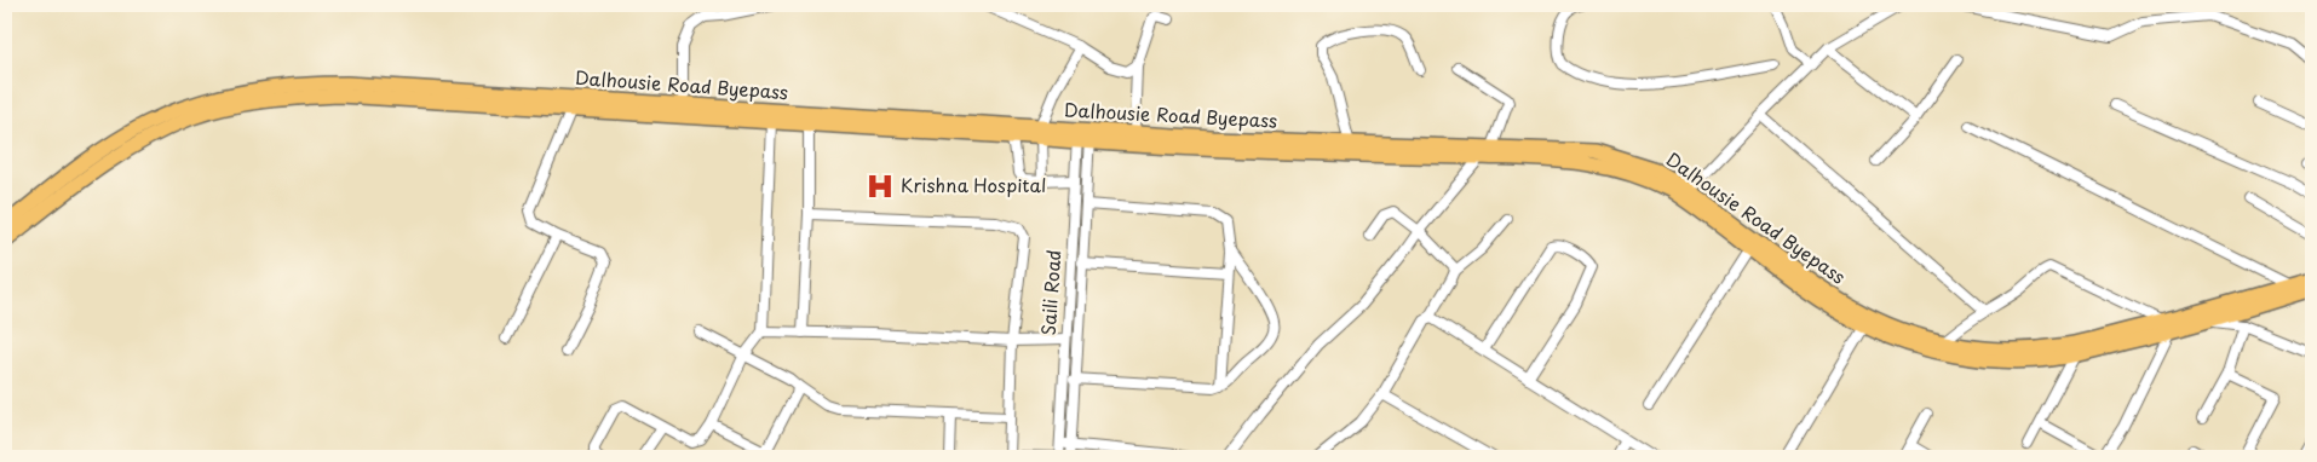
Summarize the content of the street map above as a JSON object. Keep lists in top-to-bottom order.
{
  "streets": {
    "highway": ["Dalhousie Road Byepass"],
    "street": ["Saili Road"]
  },
  "crossings": [
    ["Dalhousie Road Byepass", "Saili Road"]
  ],
  "places": {
    "hospital": ["Krishna Hospital"]
  }
}
